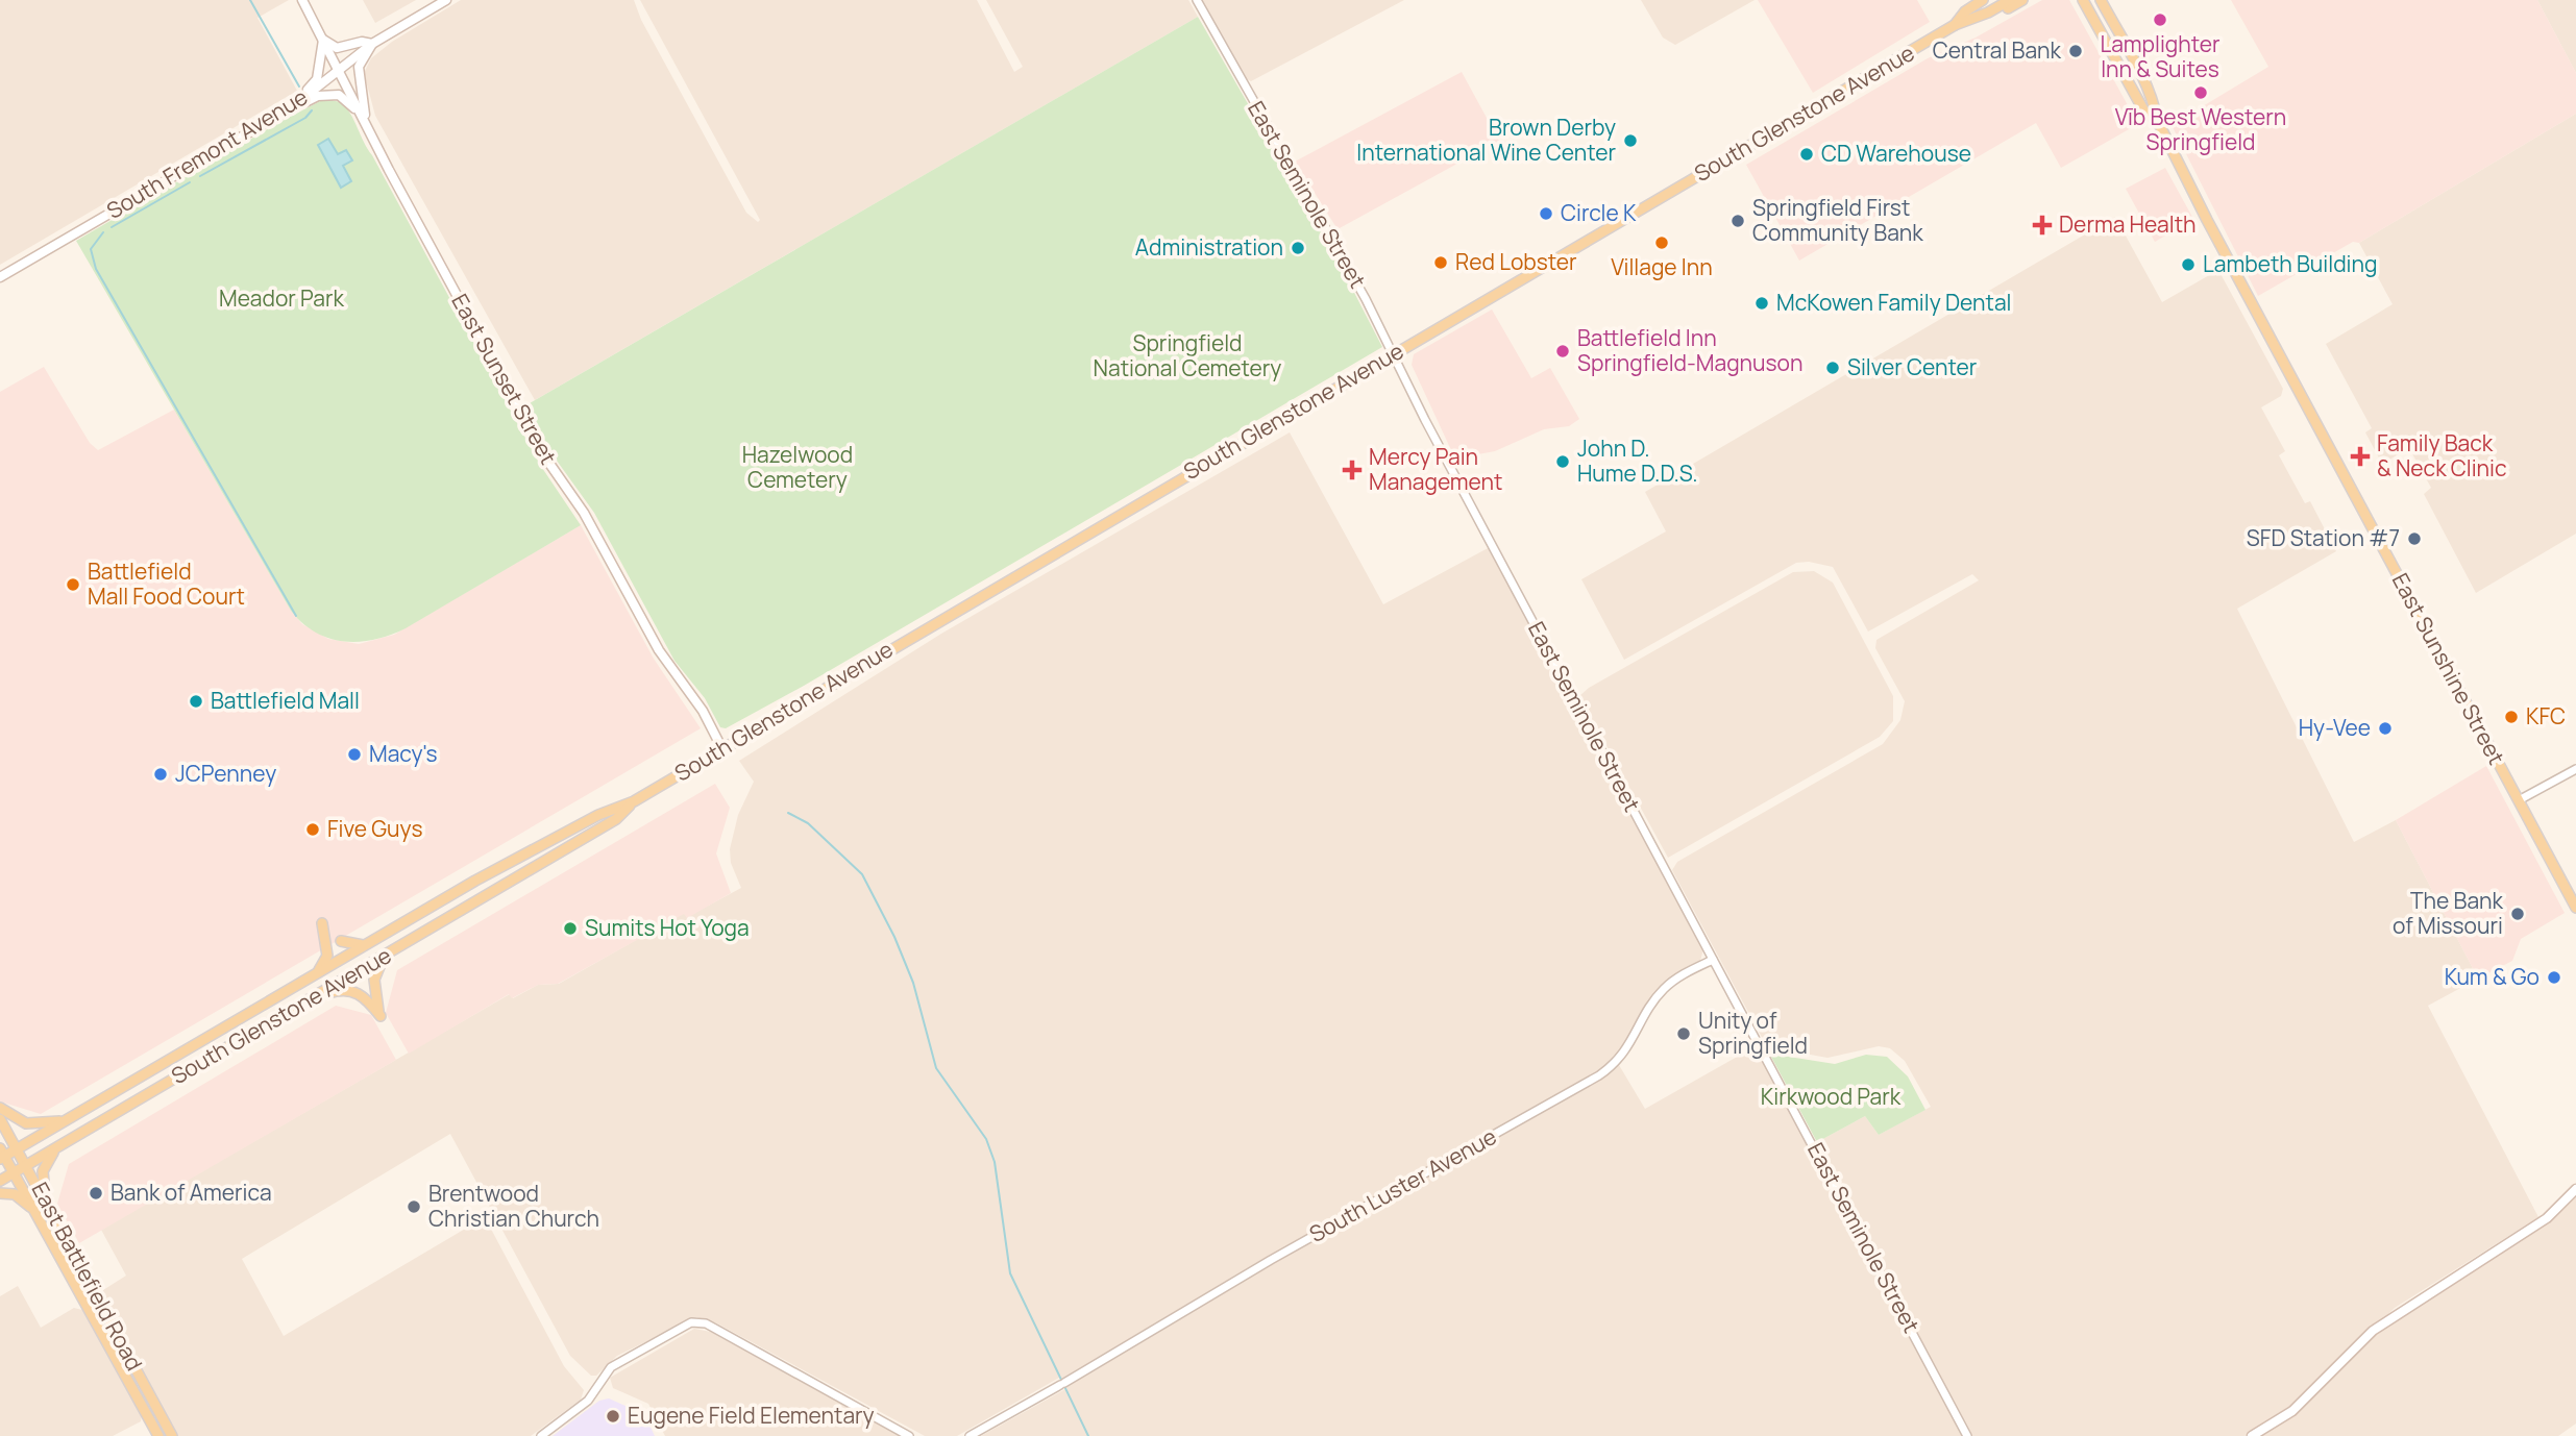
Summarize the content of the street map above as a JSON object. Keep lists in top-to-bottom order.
{
  "streets": {
    "main road": [
      "South Glenstone Avenue",
      "South Fremont Avenue",
      "East Sunset Street",
      "East Sunshine Street",
      "East Battlefield Road"
    ],
    "street": ["East Seminole Street", "South Luster Avenue"]
  },
  "crossings": [
    ["South Glenstone Avenue", "East Seminole Street"],
    ["South Glenstone Avenue", "East Sunset Street"],
    ["South Glenstone Avenue", "East Battlefield Road"],
    ["South Fremont Avenue", "East Sunset Street"],
    ["East Seminole Street", "South Luster Avenue"]
  ],
  "parks": [
    "Meador Park",
    "Springfield National Cemetery",
    "Hazelwood Cemetery",
    "Kirkwood Park"
  ],
  "places": {
    "other": [
      "Lamplighter Inn & Suites",
      "Central Bank",
      "Vīb Best Western Springfield",
      "Brown Derby International Wine Center",
      "CD Warehouse",
      "Circle K",
      "Springfield First Community Bank",
      "Village Inn",
      "Administration",
      "Red Lobster",
      "Lambeth Building",
      "McKowen Family Dental",
      "Battlefield Inn Springfield-Magnuson",
      "Silver Center",
      "John D. Hume D.D.S.",
      "SFD Station #7",
      "Battlefield Mall Food Court",
      "Battlefield Mall",
      "KFC",
      "Hy-Vee",
      "Macy's",
      "JCPenney",
      "Five Guys",
      "The Bank of Missouri",
      "Sumits Hot Yoga",
      "Kum & Go",
      "Unity of Springfield",
      "Bank of America",
      "Brentwood Christian Church",
      "Eugene Field Elementary"
    ],
    "health": ["Derma Health", "Family Back & Neck Clinic", "Mercy Pain Management"]
  }
}
